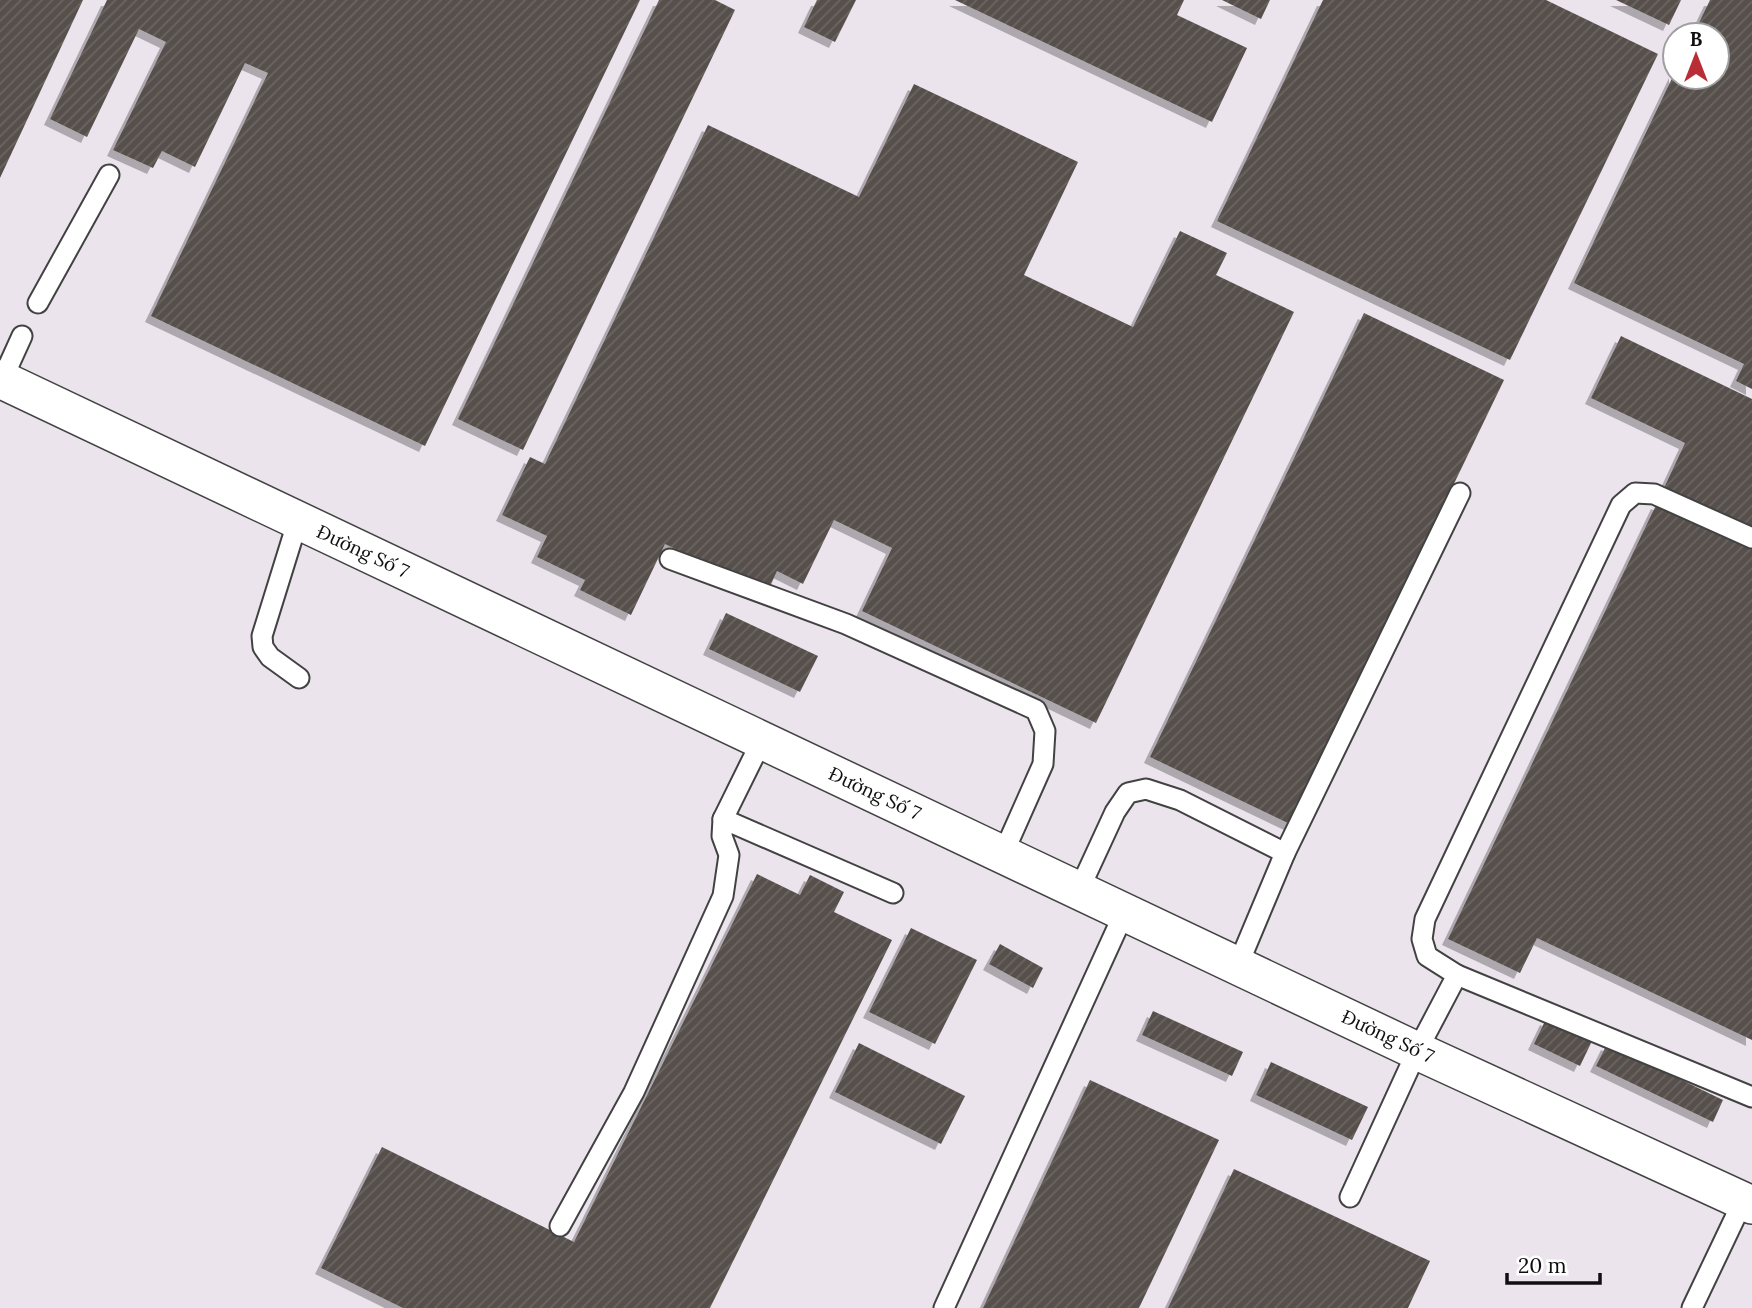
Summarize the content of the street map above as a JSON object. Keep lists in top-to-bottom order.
{
  "streets": {
    "street": ["Đường Số 7"]
  },
  "scale_bar": "20 m",
  "north": "top"
}
